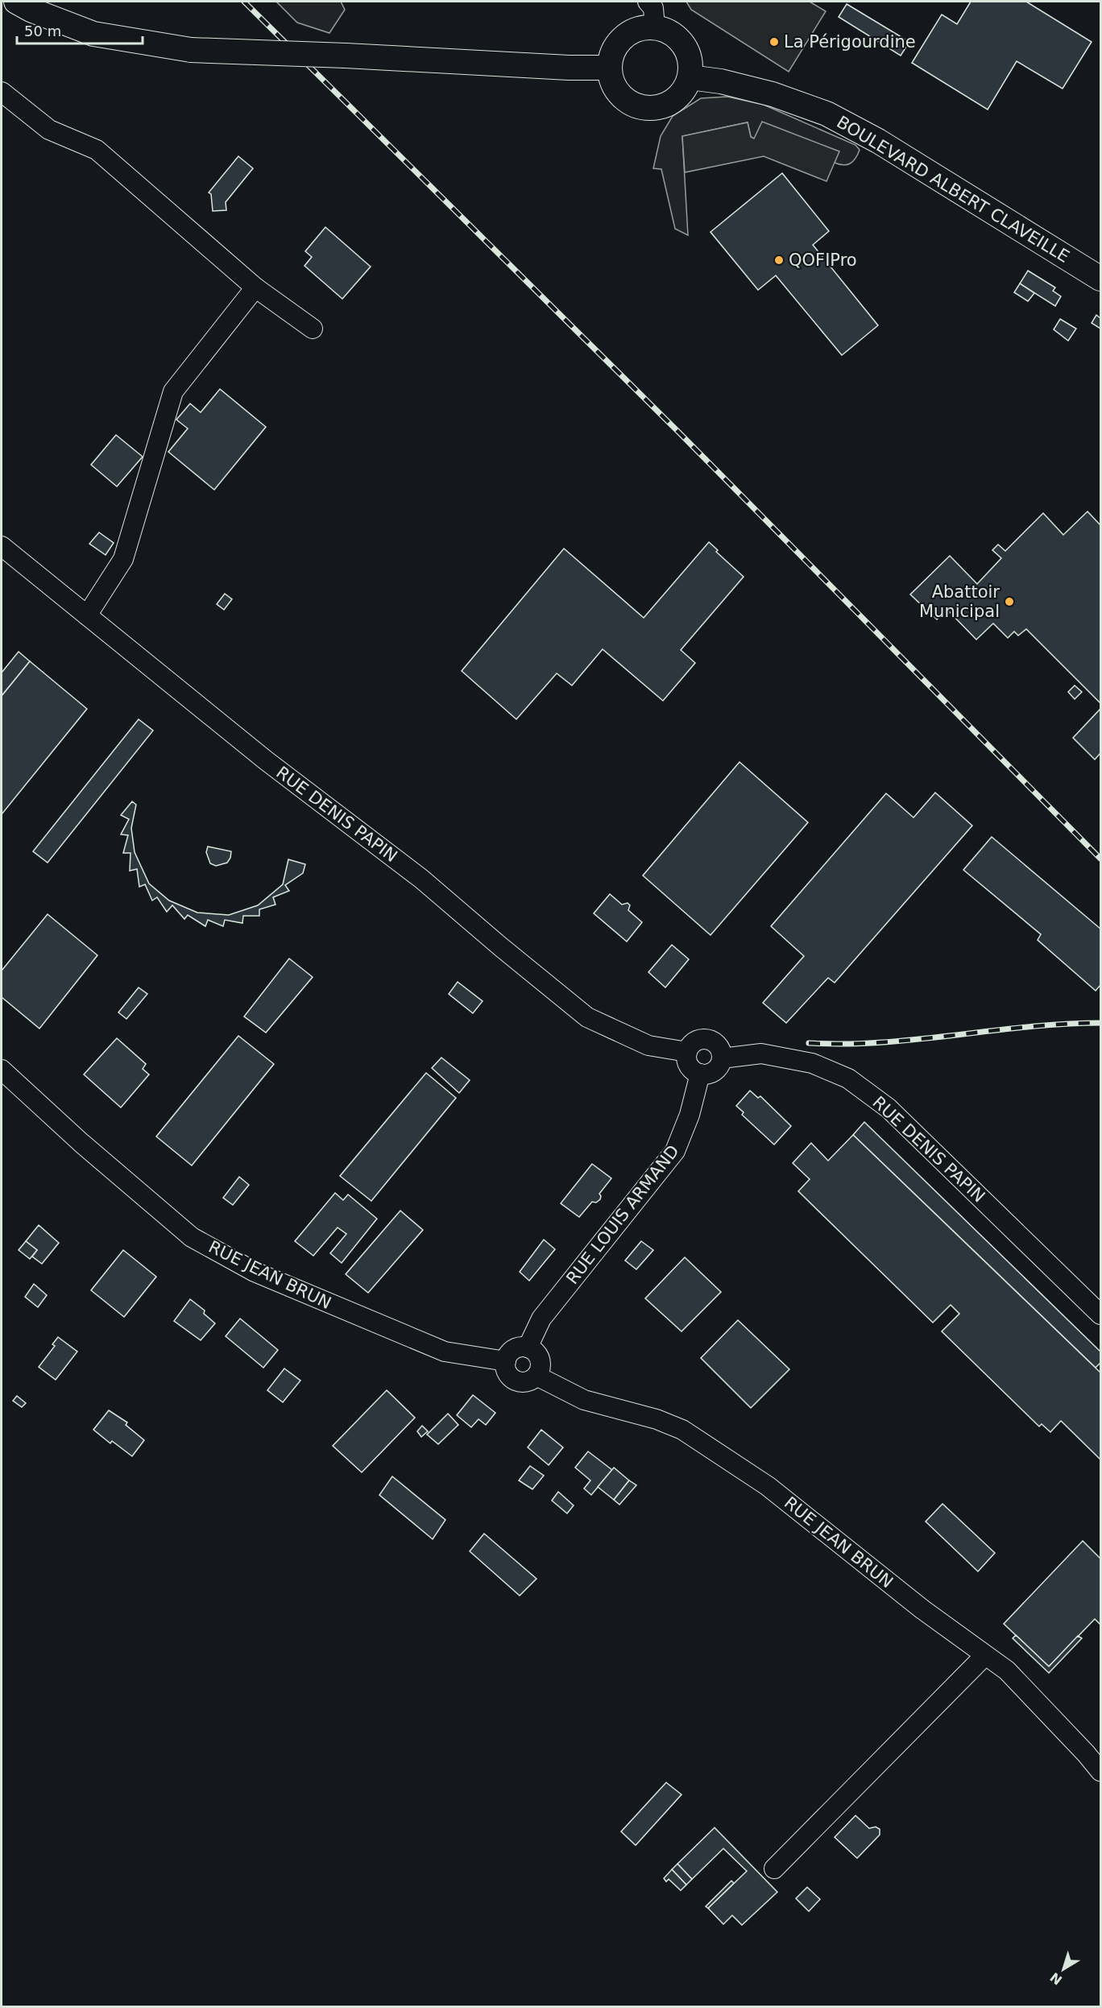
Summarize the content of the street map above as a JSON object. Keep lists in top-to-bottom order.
{
  "streets": {
    "main road": ["BOULEVARD ALBERT CLAVEILLE"],
    "street": ["RUE DENIS PAPIN", "RUE LOUIS ARMAND", "RUE JEAN BRUN"]
  },
  "crossings": [
    ["RUE DENIS PAPIN", "RUE LOUIS ARMAND"],
    ["RUE LOUIS ARMAND", "RUE JEAN BRUN"]
  ],
  "places": ["La Périgourdine", "QOFIPro", "Abattoir Municipal"],
  "scale_bar": "50 m",
  "north": "bottom left"
}
